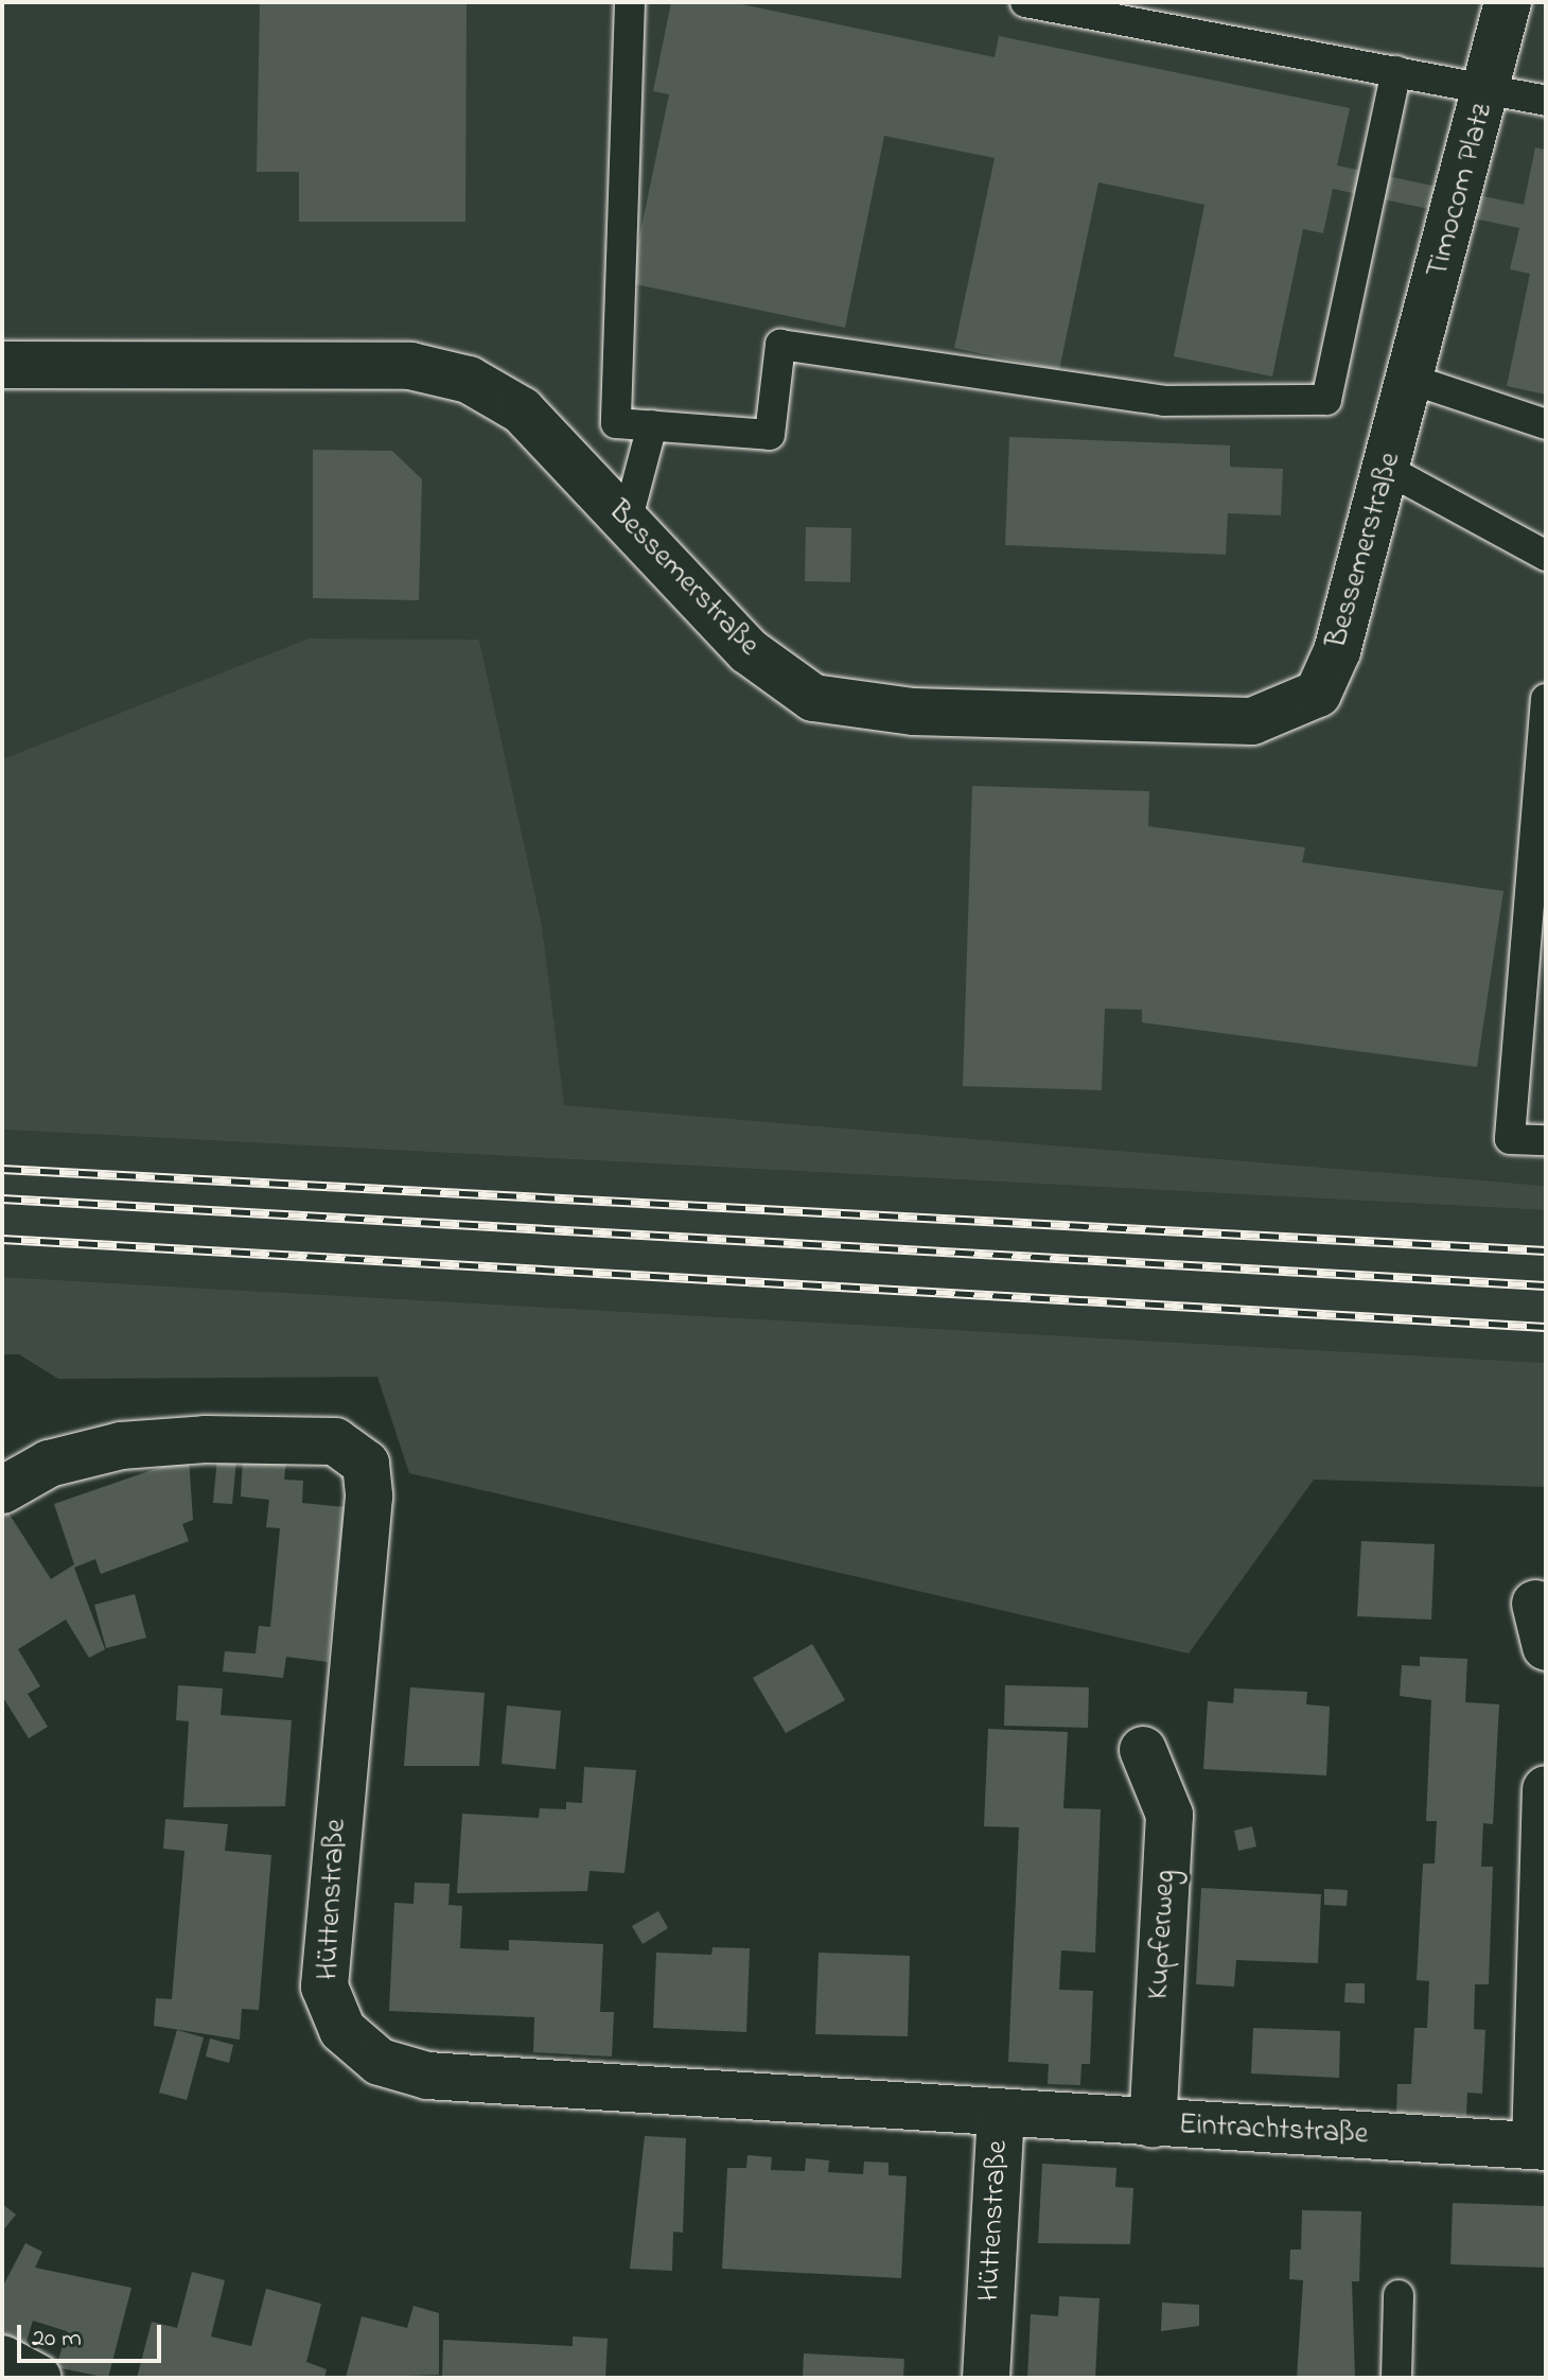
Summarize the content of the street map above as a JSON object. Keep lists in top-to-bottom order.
{
  "streets": {
    "street": [
      "Timocom Platz",
      "Bessemerstraße",
      "Hüttenstraße",
      "Kupferweg",
      "Eintrachtstraße"
    ]
  },
  "crossings": [
    ["Timocom Platz", "Bessemerstraße"],
    ["Hüttenstraße", "Eintrachtstraße"],
    ["Kupferweg", "Eintrachtstraße"]
  ],
  "scale_bar": "20 m"
}
